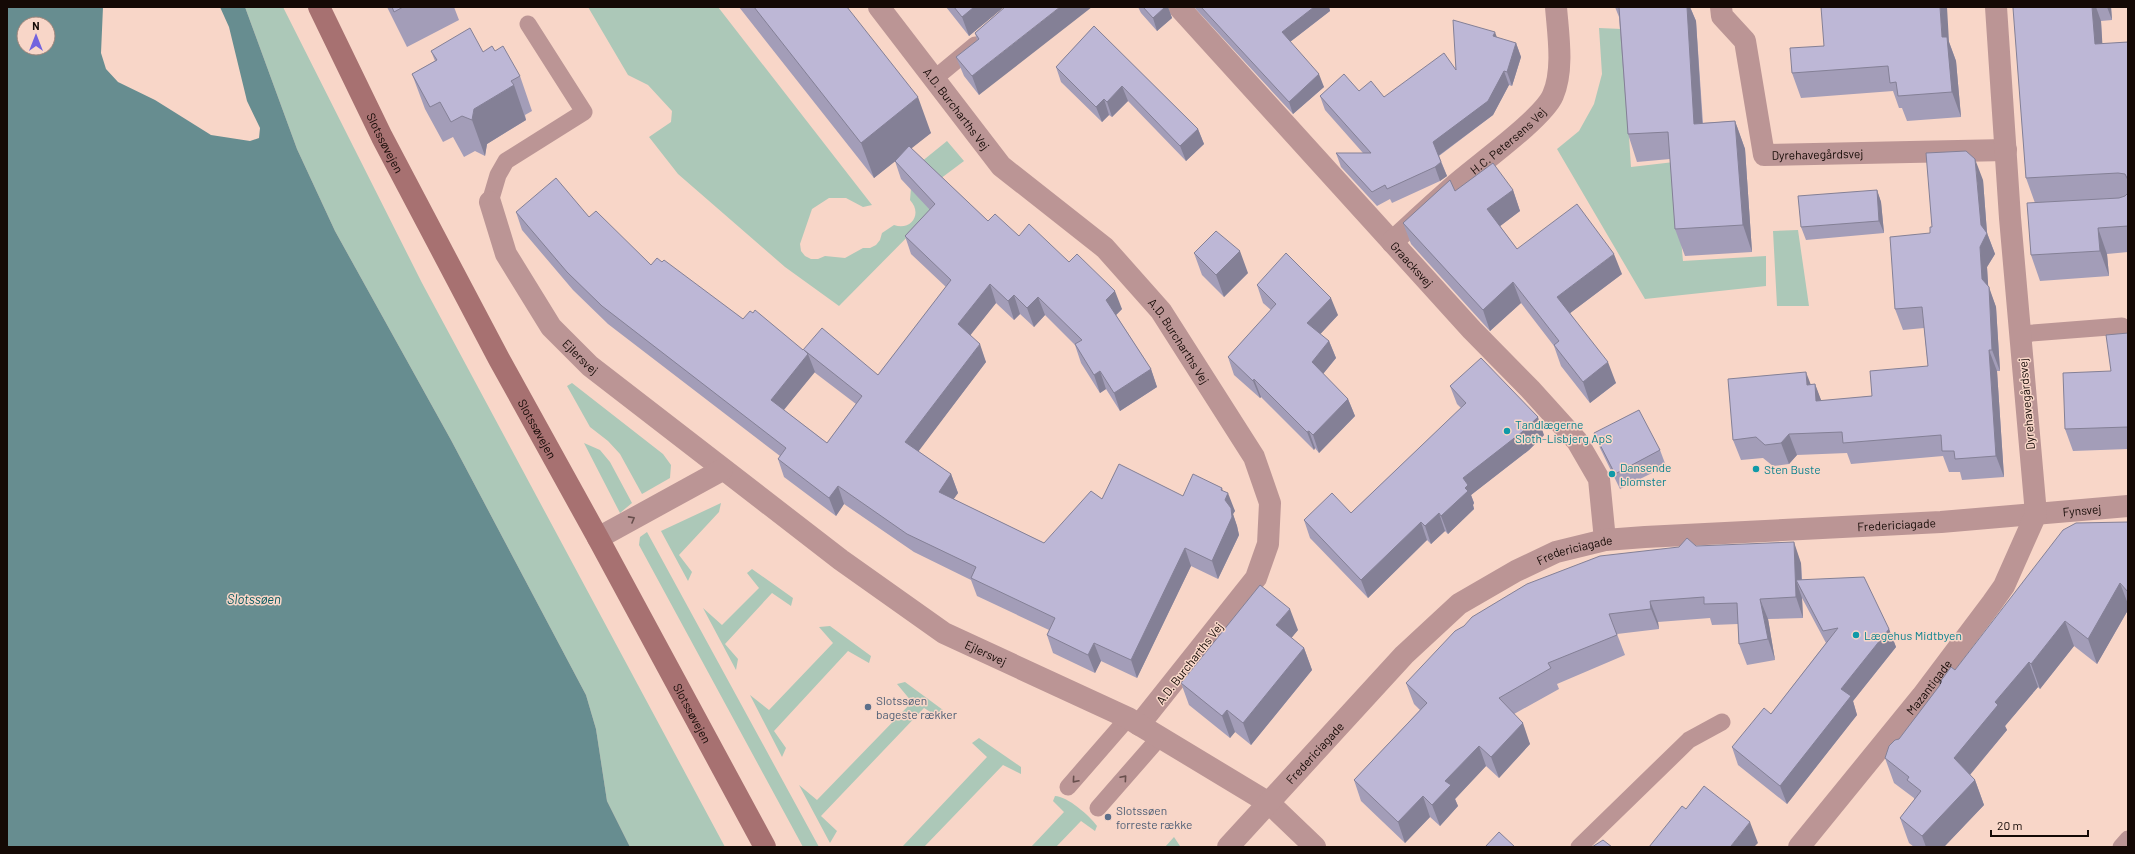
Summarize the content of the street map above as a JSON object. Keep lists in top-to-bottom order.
{
  "streets": {
    "main road": ["Slotssøvejen"],
    "street": [
      "A.D. Burcharths Vej",
      "H.C. Petersens Vej",
      "Dyrehavegårdsvej",
      "Graacksvej",
      "Ejlersvej",
      "Fynsvej",
      "Fredericiagade",
      "Mazantigade"
    ]
  },
  "crossings": [
    ["A.D. Burcharths Vej", "Ejlersvej"],
    ["H.C. Petersens Vej", "Graacksvej"],
    ["Dyrehavegårdsvej", "Fynsvej"],
    ["Dyrehavegårdsvej", "Fredericiagade"],
    ["Dyrehavegårdsvej", "Mazantigade"],
    ["Graacksvej", "Fredericiagade"],
    ["Ejlersvej", "Fredericiagade"],
    ["Fynsvej", "Fredericiagade"],
    ["Fynsvej", "Mazantigade"],
    ["Fredericiagade", "Mazantigade"]
  ],
  "water": ["Slotssøen"],
  "places": [
    "Tandlægerne Sloth-Lisbjerg ApS",
    "Sten Buste",
    "Dansende blomster",
    "Lægehus Midtbyen",
    "Slotssøen bageste rækker",
    "Slotssøen forreste række"
  ],
  "scale_bar": "20 m",
  "north": "top"
}
